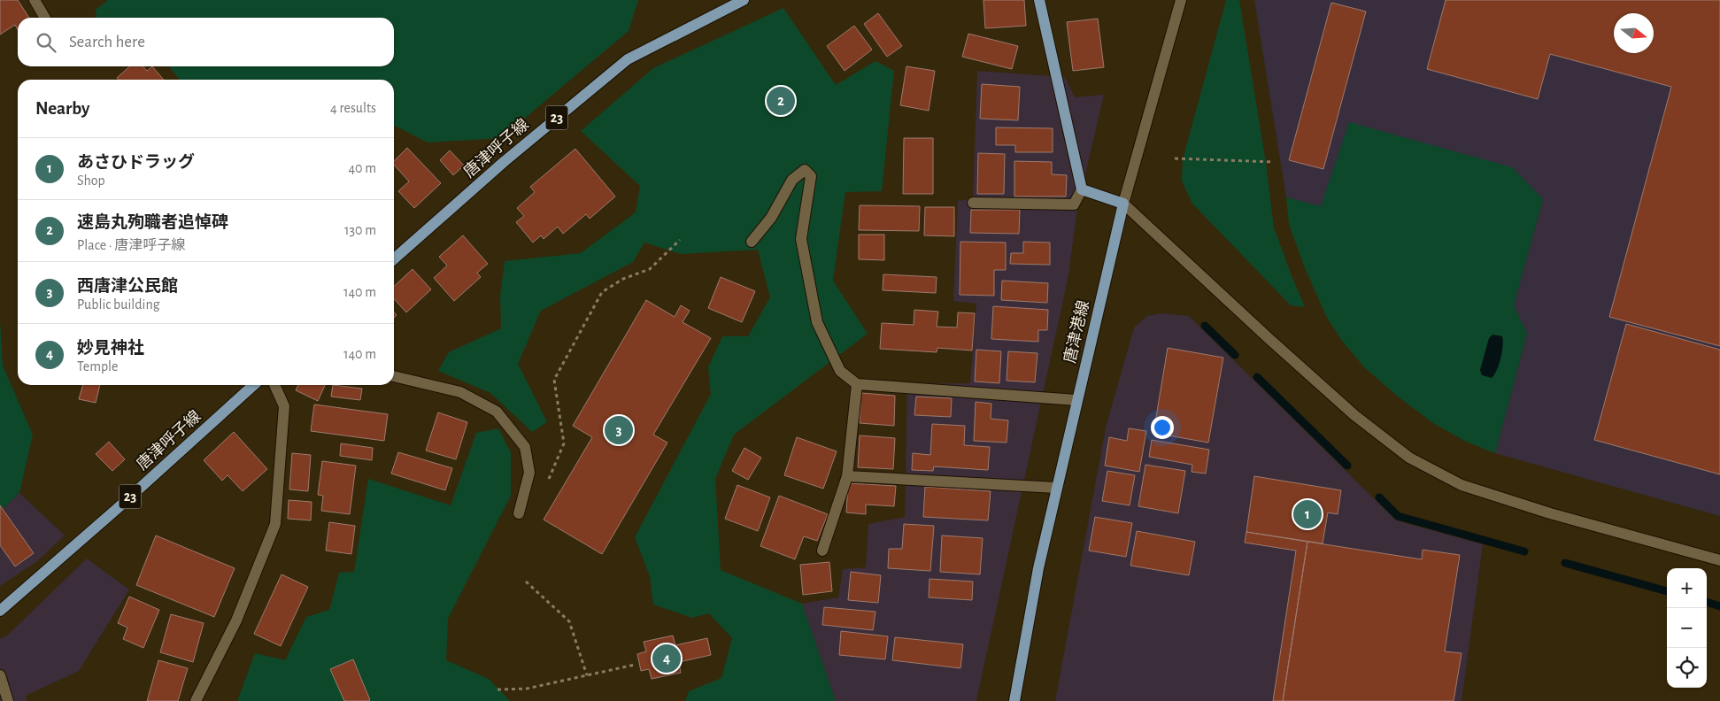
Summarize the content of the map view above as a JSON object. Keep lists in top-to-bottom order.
{
  "streets": {
    "main road": ["23", "唐津呼子線", "唐津港線"]
  },
  "north": "right",
  "page": {
    "search": "Search here",
    "heading": ["Nearby", "4 results"],
    "pins": [
      "2",
      "3",
      "1",
      "4"
    ],
    "list": [
      {
        "mark": "1",
        "name": "あさひドラッグ",
        "note": "Shop",
        "value": "40 m"
      },
      {
        "mark": "2",
        "name": "速島丸殉職者追悼碑",
        "note": "Place · 唐津呼子線",
        "value": "130 m"
      },
      {
        "mark": "3",
        "name": "西唐津公民館",
        "note": "Public building",
        "value": "140 m"
      },
      {
        "mark": "4",
        "name": "妙見神社",
        "note": "Temple",
        "value": "140 m"
      }
    ],
    "map_buttons": ["+", "−"]
  }
}
